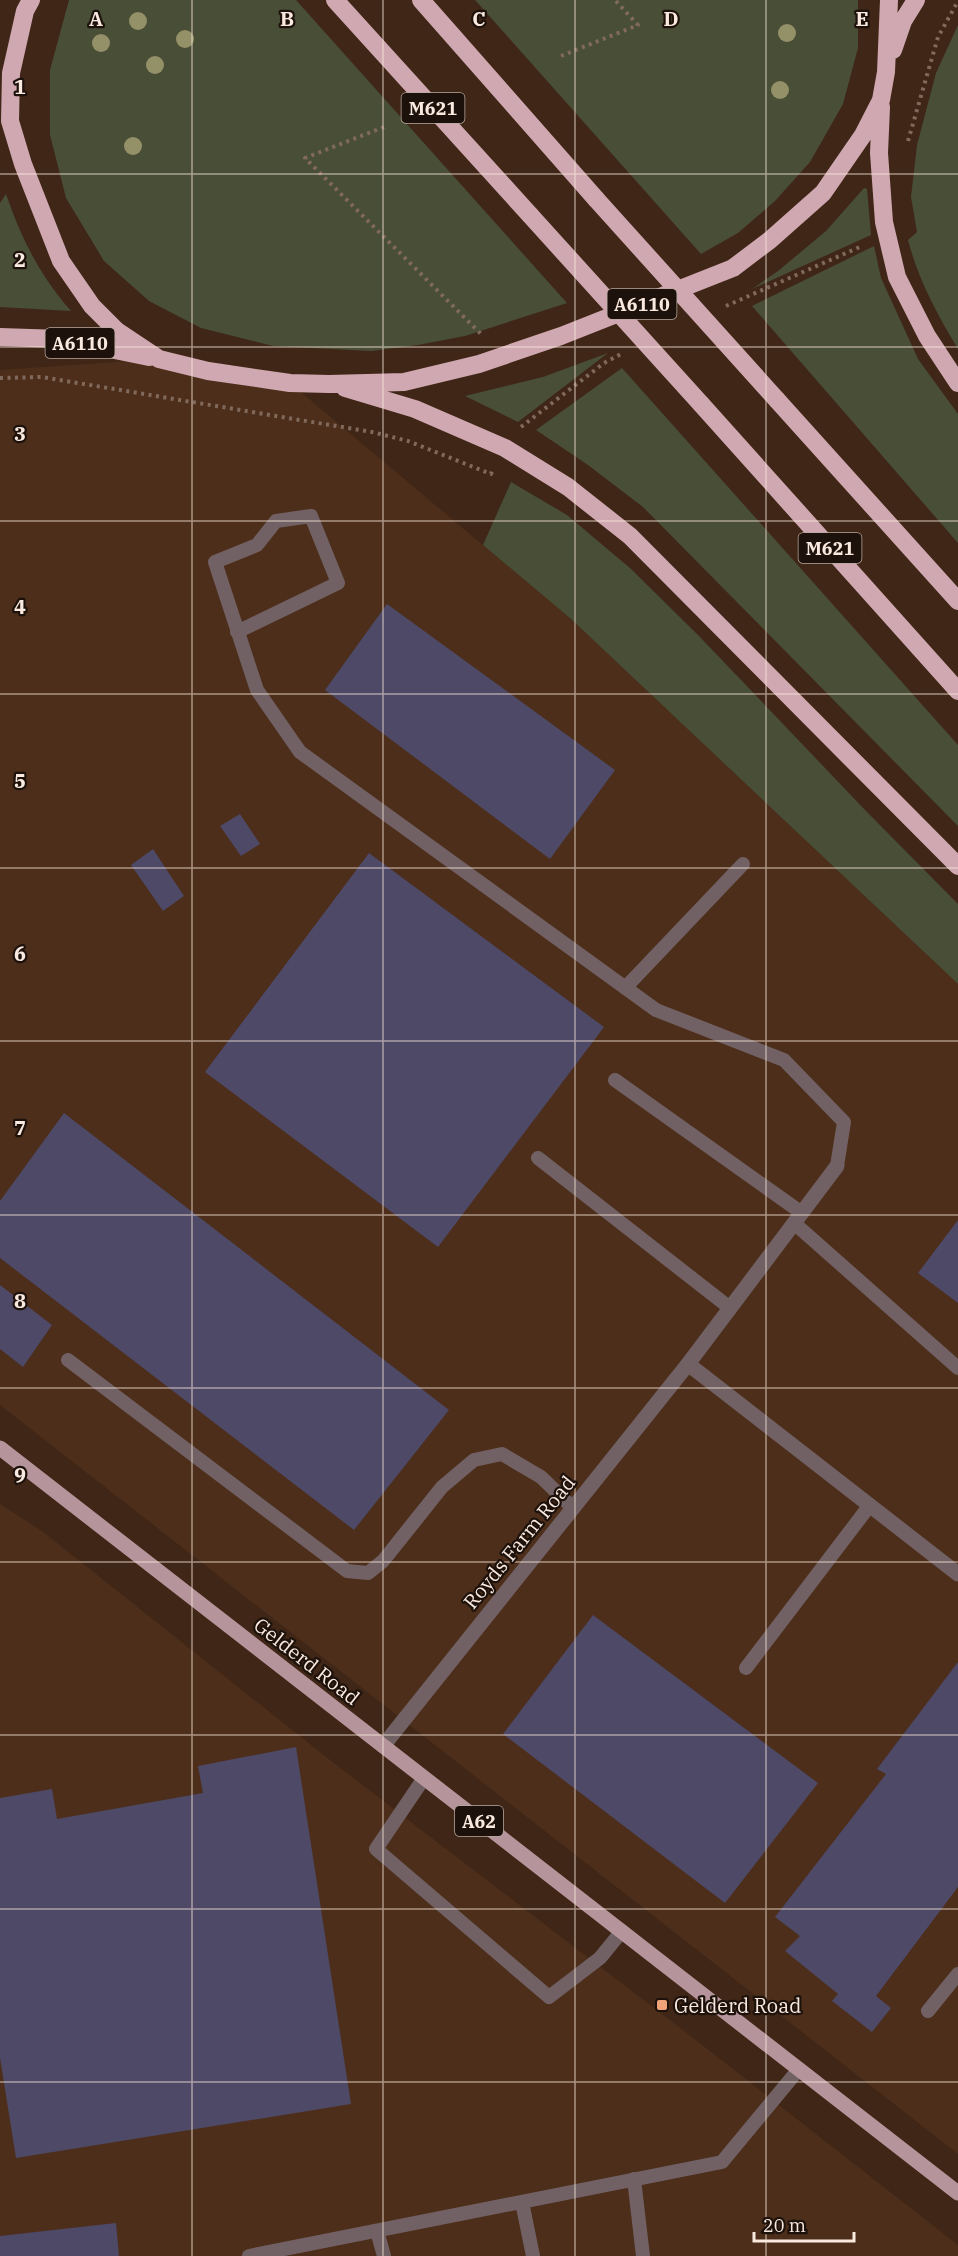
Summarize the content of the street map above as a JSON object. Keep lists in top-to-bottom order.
{
  "streets": {
    "highway": ["M621", "A6110"],
    "main road": ["Gelderd Road", "A62"],
    "street": ["Royds Farm Road"]
  },
  "crossings": [
    ["Royds Farm Road", "Gelderd Road"]
  ],
  "places": {
    "transit": ["Gelderd Road"]
  },
  "scale_bar": "20 m",
  "grid": {
    "columns": [
      "A",
      "B",
      "C",
      "D",
      "E"
    ],
    "rows": [
      "1",
      "2",
      "3",
      "4",
      "5",
      "6",
      "7",
      "8",
      "9"
    ]
  }
}
